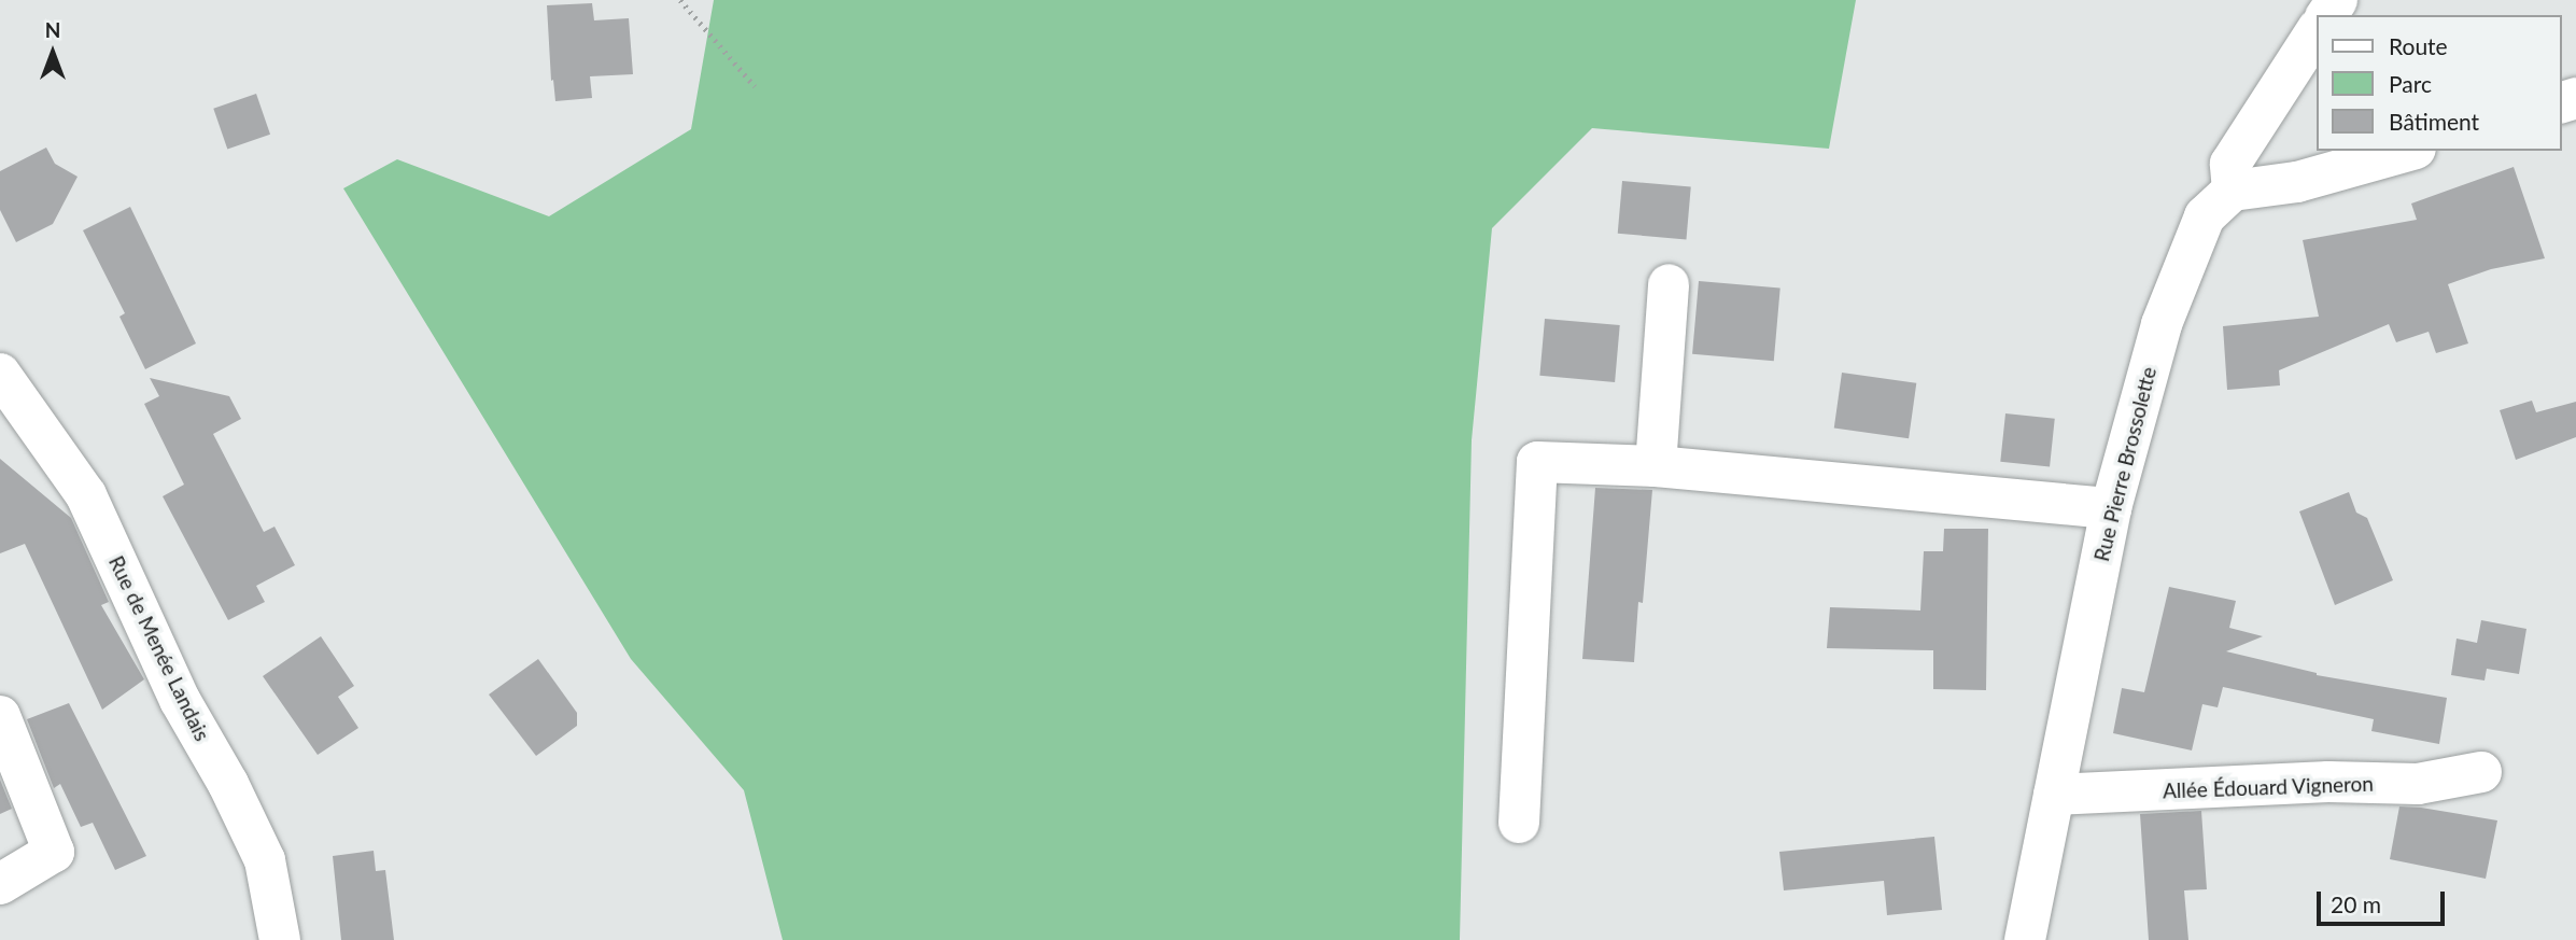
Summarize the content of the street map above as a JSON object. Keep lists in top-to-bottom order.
{
  "streets": {
    "street": ["Rue Pierre Brossolette", "Rue de Menée Landais", "Allée Édouard Vigneron"]
  },
  "crossings": [
    ["Rue Pierre Brossolette", "Allée Édouard Vigneron"]
  ],
  "legend": ["Route", "Parc", "Bâtiment"],
  "scale_bar": "20 m",
  "north": "top"
}
